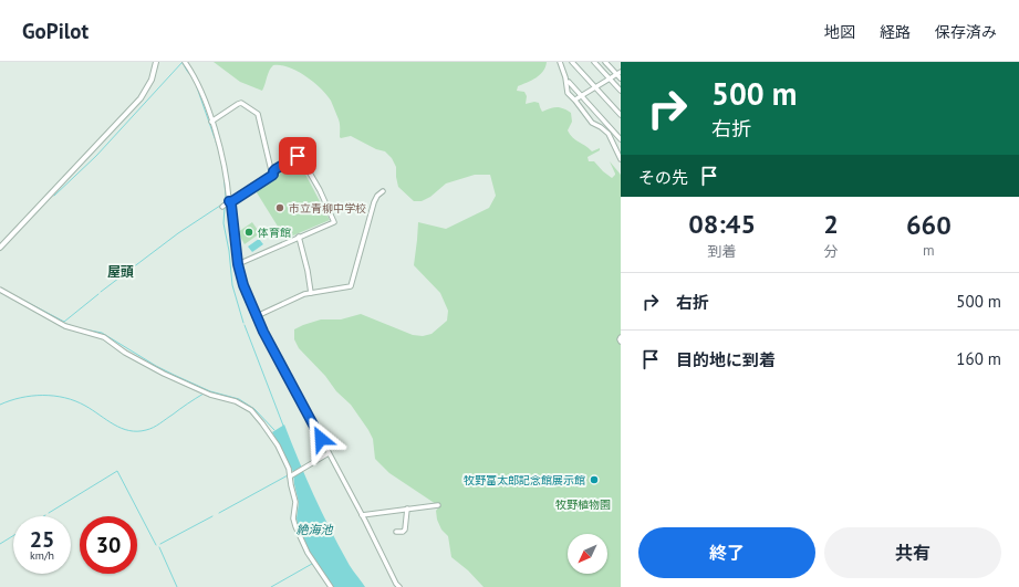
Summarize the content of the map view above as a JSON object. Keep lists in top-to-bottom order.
{
  "districts": ["屋頭"],
  "water": ["絶海池"],
  "parks": ["牧野植物園"],
  "places": ["市立青柳中学校", "体育館", "牧野富太郎記念館展示館"],
  "north": "bottom left",
  "page": {
    "header": "GoPilot",
    "nav": ["地図", "経路", "保存済み"],
    "turn": ["500 m", "右折"],
    "then": "その先",
    "eta": [
      "08:45",
      "到着",
      "2",
      "分",
      "660",
      "m"
    ],
    "list": [
      {
        "name": "右折",
        "value": "500 m"
      },
      {
        "name": "目的地に到着",
        "value": "160 m"
      }
    ],
    "speed": "25 km/h",
    "limit": "30",
    "buttons": ["終了", "共有"]
  }
}
